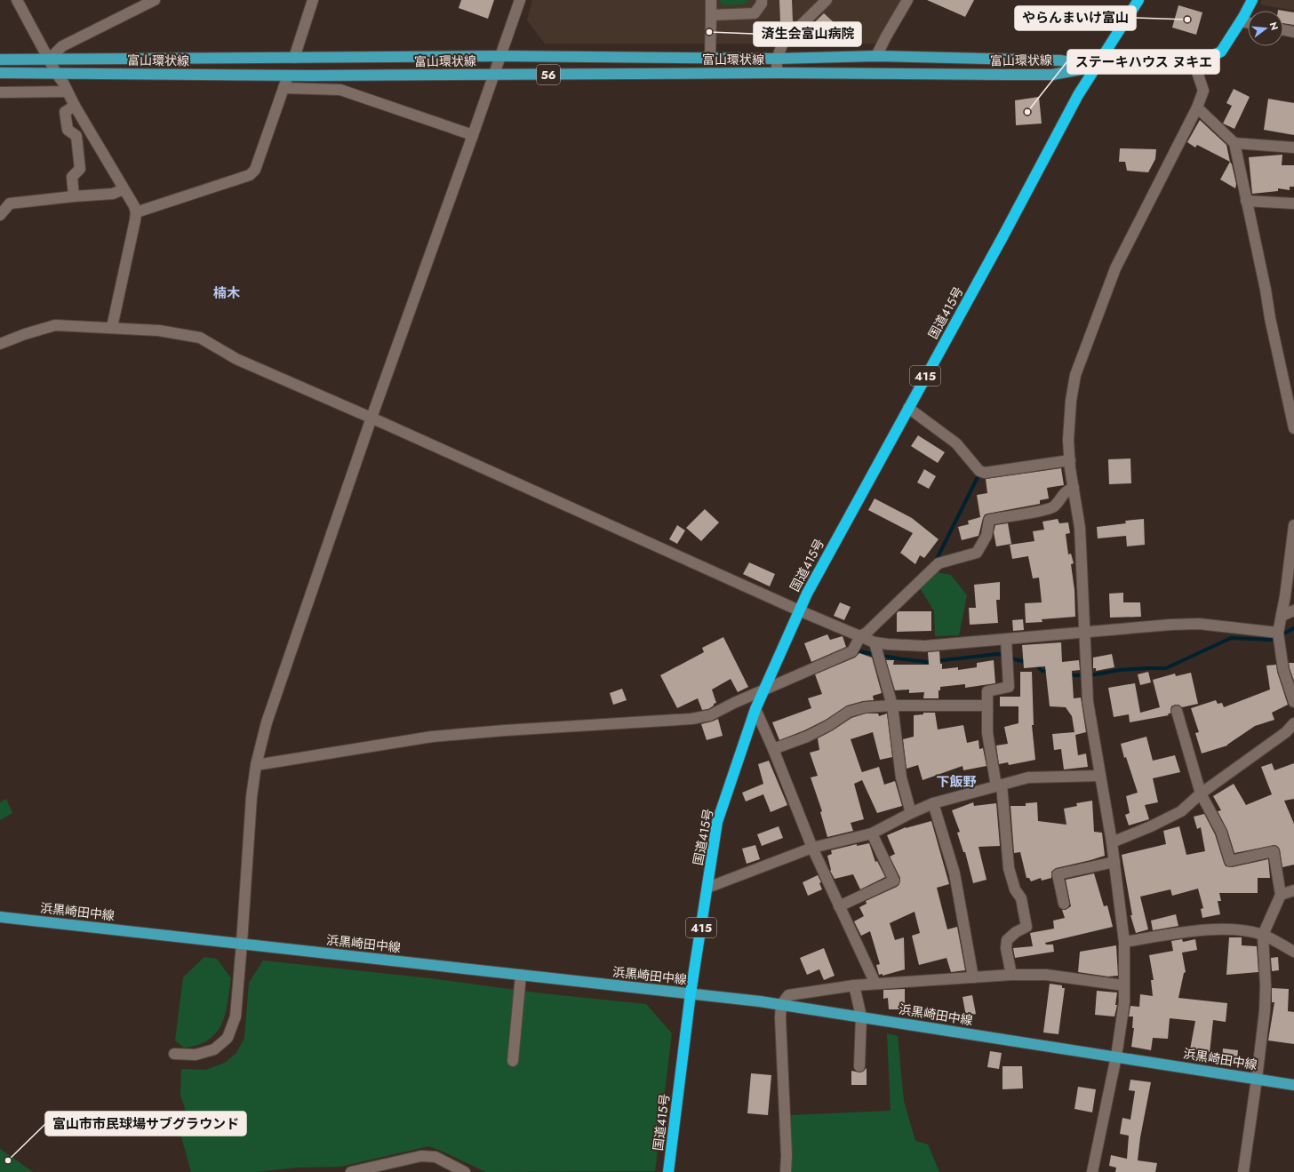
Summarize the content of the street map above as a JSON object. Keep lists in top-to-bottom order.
{
  "streets": {
    "highway": ["国道415号", "415"],
    "main road": ["富山環状線", "56", "浜黒崎田中線"]
  },
  "crossings": [
    ["富山環状線", "国道415号"],
    ["国道415号", "浜黒崎田中線"]
  ],
  "districts": ["楠木", "下飯野"],
  "places": [
    "やらんまいけ富山",
    "済生会富山病院",
    "ステーキハウス ヌキエ",
    "富山市市民球場サブグラウンド"
  ],
  "north": "right"
}
